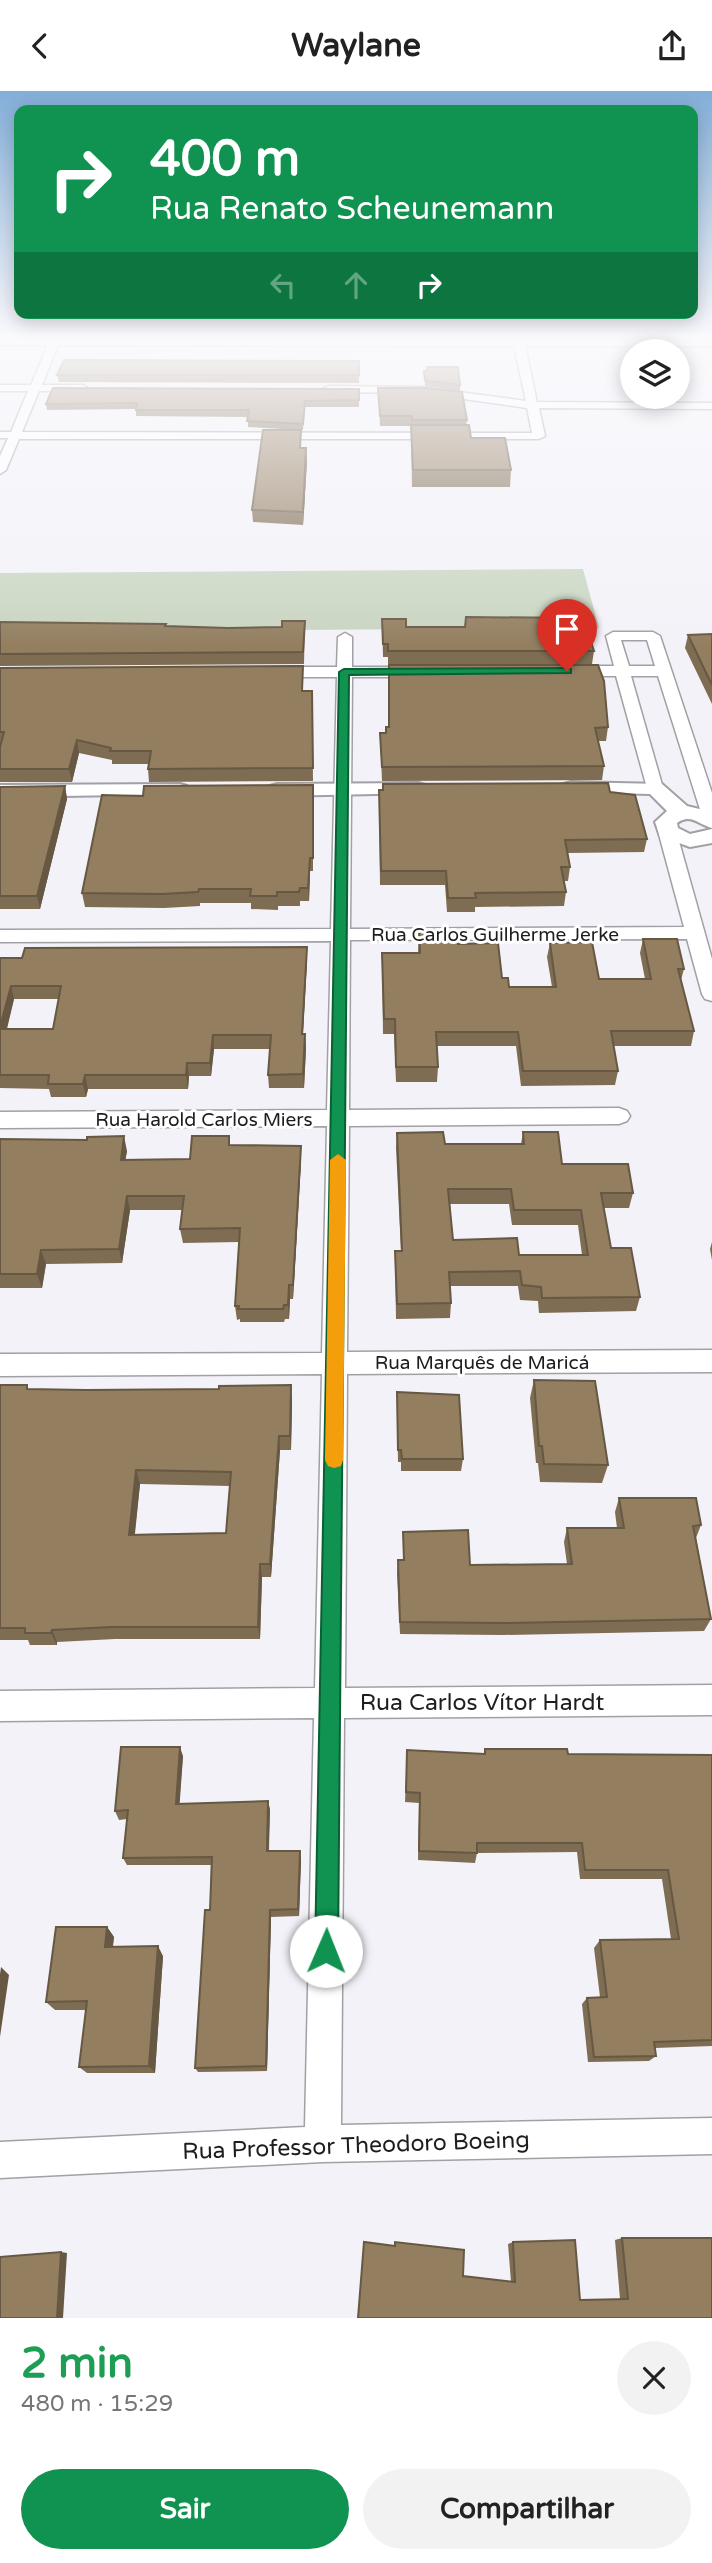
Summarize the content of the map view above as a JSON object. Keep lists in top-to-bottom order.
{
  "streets": {
    "street": [
      "Rua Carlos Guilherme Jerke",
      "Rua Harold Carlos Miers",
      "Rua Marquês de Maricá",
      "Rua Carlos Vítor Hardt",
      "Rua Professor Theodoro Boeing"
    ]
  },
  "page": {
    "header": "Waylane",
    "turn": ["400 m", "Rua Renato Scheunemann"],
    "heading": ["2 min", "480 m · 15:29"],
    "buttons": ["Sair", "Compartilhar"]
  }
}
